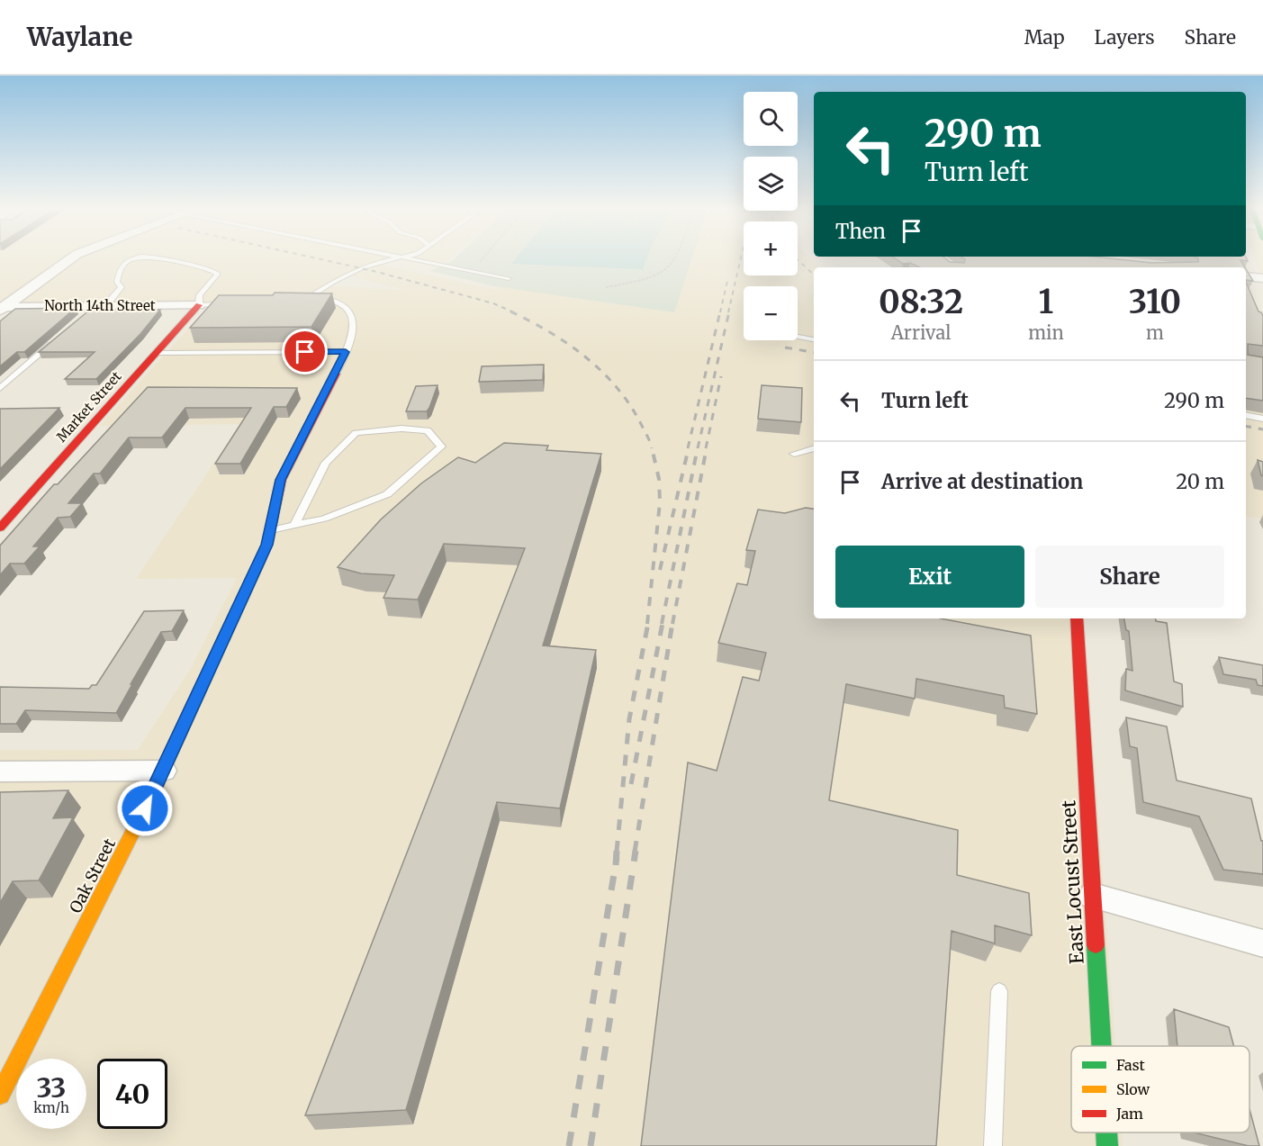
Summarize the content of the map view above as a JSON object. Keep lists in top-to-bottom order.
{
  "streets": {
    "street": [
      "North 14th Street",
      "Market Street",
      "Oak Street",
      "East Locust Street"
    ]
  },
  "crossings": [
    ["North 14th Street", "Market Street"]
  ],
  "legend": ["Fast", "Slow", "Jam"],
  "page": {
    "header": "Waylane",
    "nav": ["Map", "Layers", "Share"],
    "map_buttons": ["+", "−"],
    "turn": ["290 m", "Turn left"],
    "then": "Then",
    "eta": [
      "08:32",
      "Arrival",
      "1",
      "min",
      "310",
      "m"
    ],
    "list": [
      {
        "name": "Turn left",
        "value": "290 m"
      },
      {
        "name": "Arrive at destination",
        "value": "20 m"
      }
    ],
    "buttons": ["Exit", "Share"],
    "speed": "33 km/h",
    "limit": "40"
  }
}
